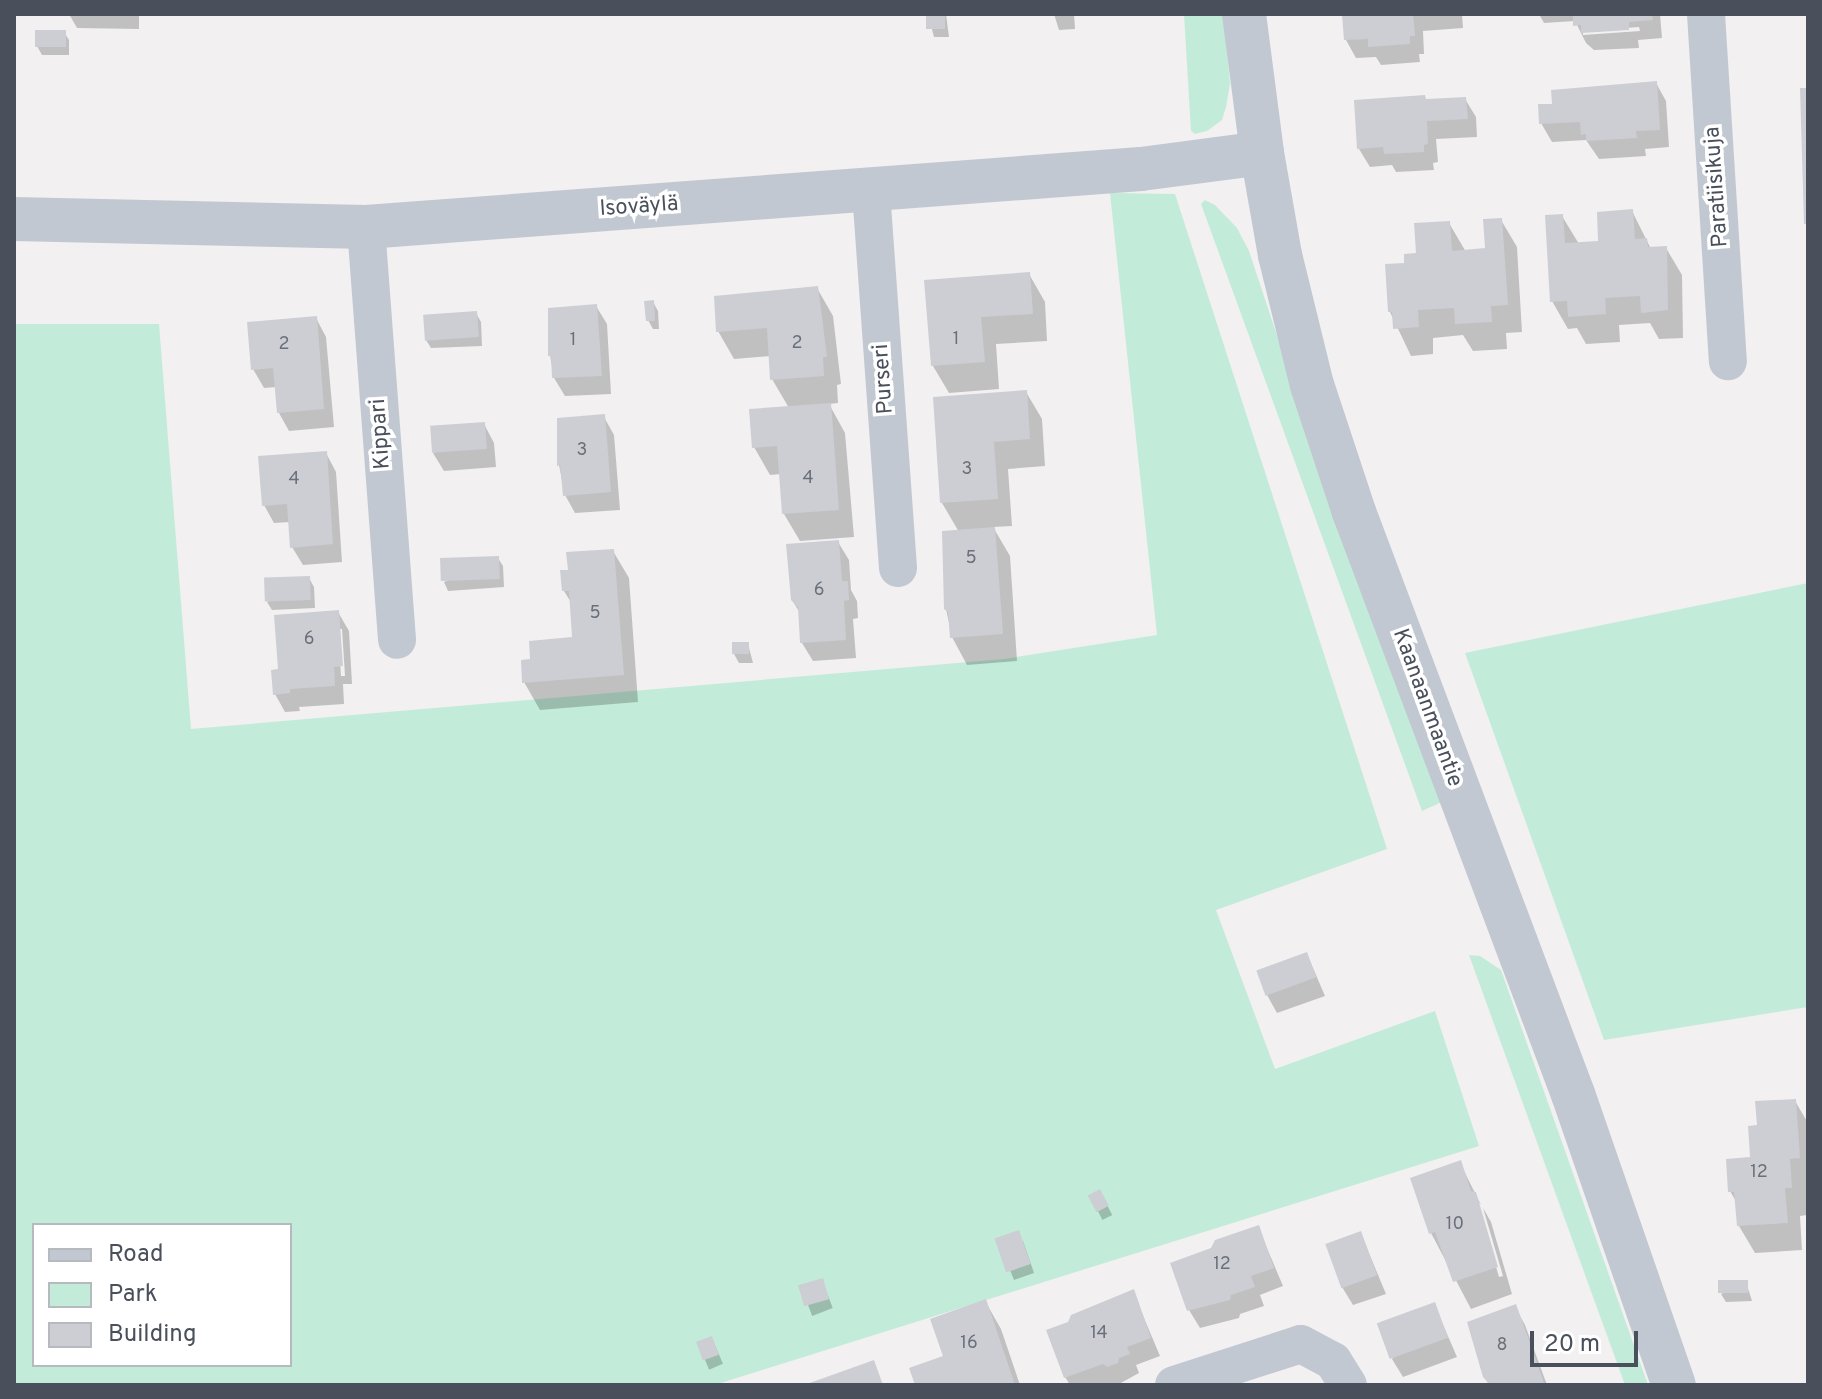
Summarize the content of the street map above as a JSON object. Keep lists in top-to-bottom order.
{
  "streets": {
    "street": [
      "Paratiisikuja",
      "Isoväylä",
      "Purseri",
      "Kippari",
      "Kaanaanmaantie"
    ]
  },
  "crossings": [
    ["Isoväylä", "Purseri"],
    ["Isoväylä", "Kippari"],
    ["Isoväylä", "Kaanaanmaantie"]
  ],
  "house_numbers": [
    "1",
    "1",
    "2",
    "2",
    "3",
    "3",
    "4",
    "4",
    "5",
    "6",
    "5",
    "6",
    "12",
    "10",
    "12",
    "14",
    "16",
    "8"
  ],
  "legend": ["Road", "Park", "Building"],
  "scale_bar": "20 m"
}
